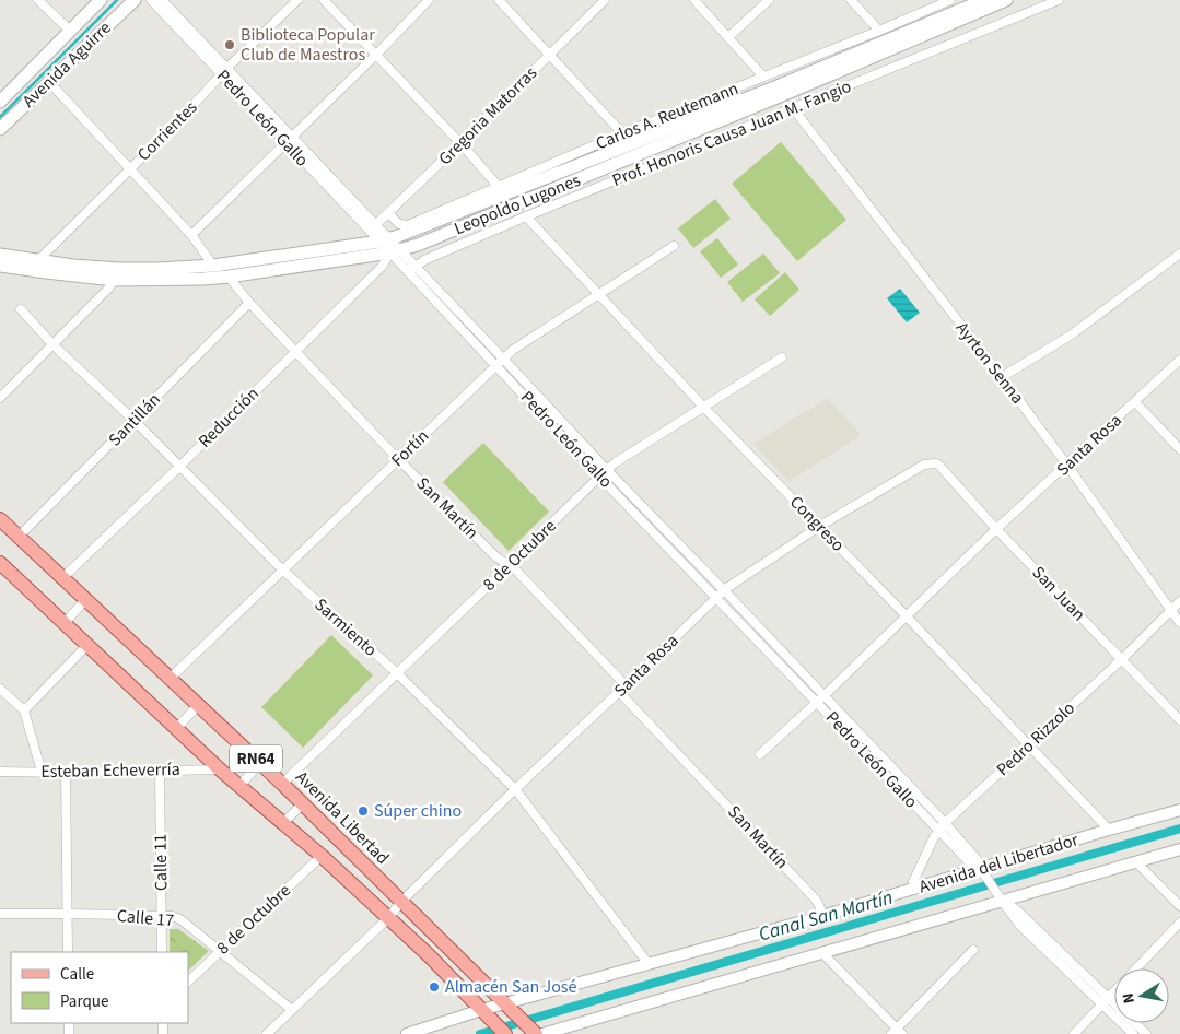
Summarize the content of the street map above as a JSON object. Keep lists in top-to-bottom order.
{
  "streets": {
    "main road": [
      "Avenida Aguirre",
      "Leopoldo Lugones",
      "RN64",
      "Avenida Libertad"
    ],
    "street": [
      "Gregoria Matorras",
      "Carlos A. Reutemann",
      "Pedro León Gallo",
      "Corrientes",
      "Prof. Honoris Causa Juan M. Fangio",
      "Ayrton Senna",
      "Reducción",
      "Santillán",
      "Santa Rosa",
      "Fortín",
      "San Martín",
      "Congreso",
      "8 de Octubre",
      "San Juan",
      "Sarmiento",
      "Pedro Rizzolo",
      "Esteban Echeverría",
      "Calle 11",
      "Avenida del Libertador",
      "Calle 17"
    ]
  },
  "crossings": [
    ["Gregoria Matorras", "Carlos A. Reutemann"],
    ["Gregoria Matorras", "Pedro León Gallo"],
    ["Pedro León Gallo", "Corrientes"],
    ["Pedro León Gallo", "Prof. Honoris Causa Juan M. Fangio"],
    ["Pedro León Gallo", "Leopoldo Lugones"],
    ["Pedro León Gallo", "Reducción"],
    ["Pedro León Gallo", "Santa Rosa"],
    ["Pedro León Gallo", "Fortín"],
    ["Pedro León Gallo", "8 de Octubre"],
    ["Pedro León Gallo", "Pedro Rizzolo"],
    ["Pedro León Gallo", "Avenida del Libertador"],
    ["Corrientes", "Leopoldo Lugones"],
    ["Prof. Honoris Causa Juan M. Fangio", "Ayrton Senna"],
    ["Prof. Honoris Causa Juan M. Fangio", "Congreso"],
    ["Leopoldo Lugones", "Reducción"],
    ["Leopoldo Lugones", "San Martín"],
    ["Ayrton Senna", "Santa Rosa"],
    ["Ayrton Senna", "Pedro Rizzolo"],
    ["Reducción", "San Martín"],
    ["Reducción", "Sarmiento"],
    ["Reducción", "Avenida Libertad"],
    ["Santillán", "San Martín"],
    ["Santillán", "Sarmiento"],
    ["Santillán", "Avenida Libertad"],
    ["Santa Rosa", "San Martín"],
    ["Santa Rosa", "Congreso"],
    ["Santa Rosa", "San Juan"],
    ["Santa Rosa", "Sarmiento"],
    ["Santa Rosa", "RN64"],
    ["Santa Rosa", "Avenida Libertad"],
    ["Santa Rosa", "Calle 17"],
    ["Fortín", "San Martín"],
    ["Fortín", "Congreso"],
    ["Fortín", "Sarmiento"],
    ["Fortín", "Avenida Libertad"],
    ["San Martín", "8 de Octubre"],
    ["San Martín", "Avenida del Libertador"],
    ["Congreso", "8 de Octubre"],
    ["Congreso", "Pedro Rizzolo"],
    ["Congreso", "Avenida del Libertador"],
    ["8 de Octubre", "Sarmiento"],
    ["8 de Octubre", "RN64"],
    ["8 de Octubre", "Avenida Libertad"],
    ["8 de Octubre", "Calle 17"],
    ["San Juan", "Pedro Rizzolo"],
    ["Sarmiento", "Avenida del Libertador"],
    ["Pedro Rizzolo", "Avenida del Libertador"],
    ["RN64", "Esteban Echeverría"],
    ["RN64", "Avenida del Libertador"],
    ["Esteban Echeverría", "Calle 11"],
    ["Avenida Libertad", "Avenida del Libertador"],
    ["Calle 11", "Calle 17"]
  ],
  "water": ["Canal San Martín"],
  "places": ["Biblioteca Popular Club de Maestros", "Súper chino", "Almacén San José"],
  "legend": ["Calle", "Parque"],
  "north": "left"
}
